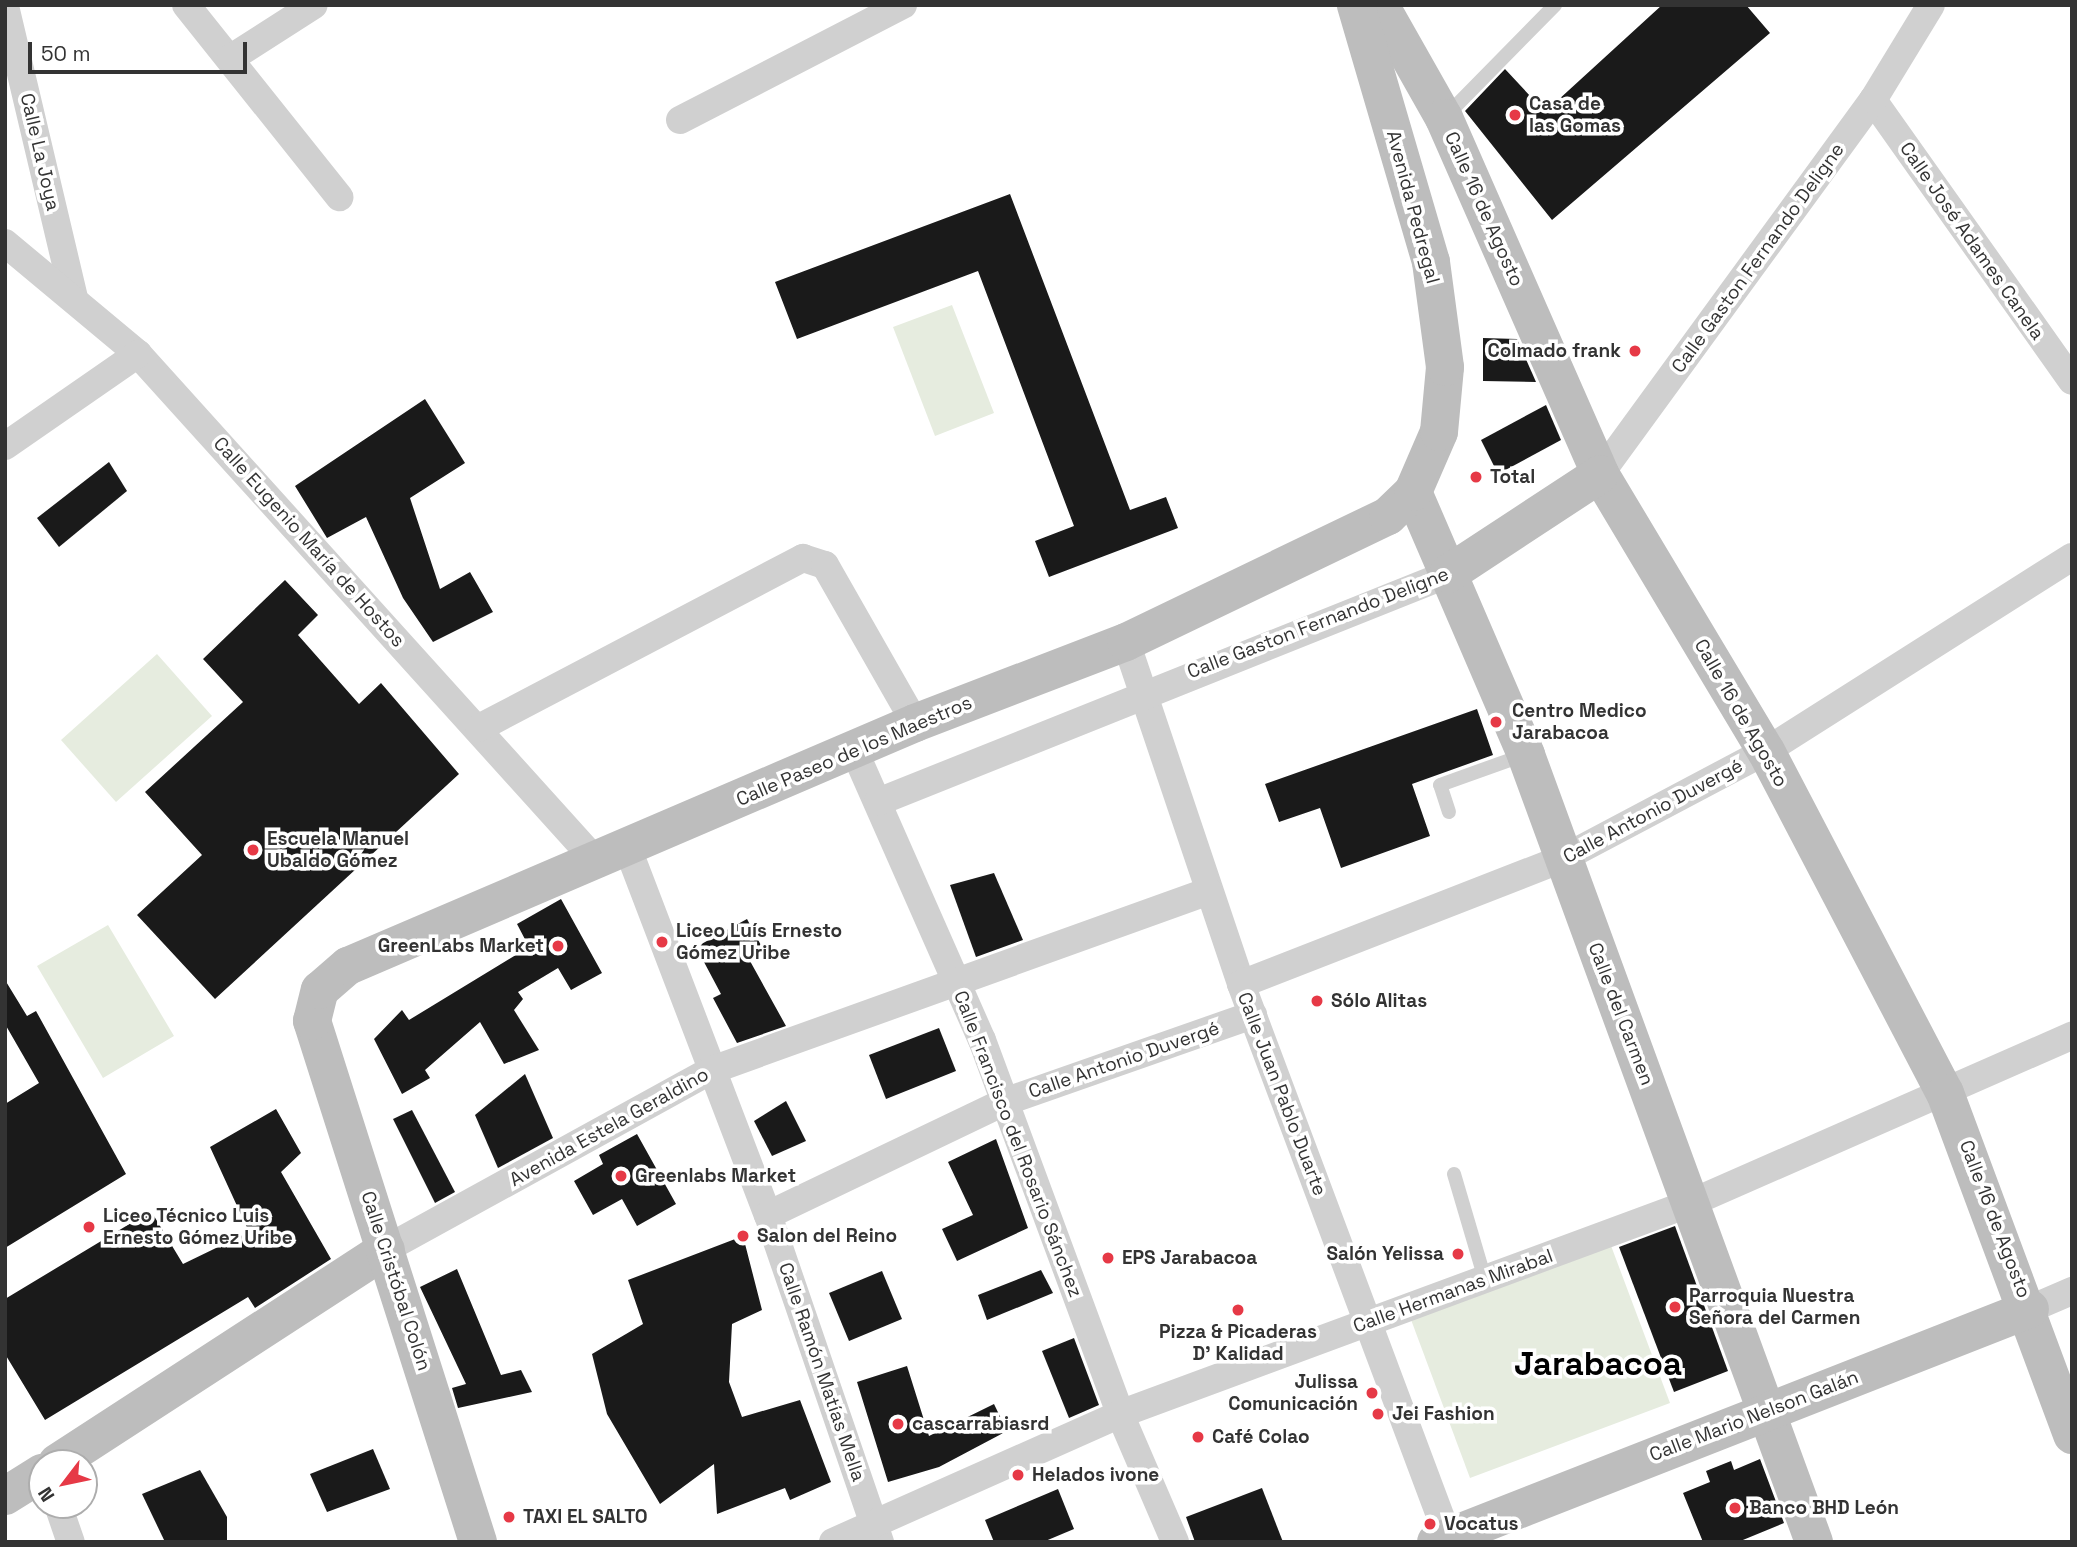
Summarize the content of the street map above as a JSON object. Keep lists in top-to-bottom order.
{
  "streets": {
    "street": [
      "Calle La Joya",
      "Avenida Pedregal",
      "Calle 16 de Agosto",
      "Calle José Adames Canela",
      "Calle Gaston Fernando Deligne",
      "Calle Eugenio María de Hostos",
      "Calle Paseo de los Maestros",
      "Calle Antonio Duvergé",
      "Calle del Carmen",
      "Calle Juan Pablo Duarte",
      "Avenida Estela Geraldino",
      "Calle Francisco del Rosario Sánchez",
      "Calle Cristóbal Colón",
      "Calle Hermanas Mirabal",
      "Calle Ramón Matías Mella",
      "Calle Mario Nelson Galán"
    ]
  },
  "crossings": [
    ["Calle La Joya", "Calle Eugenio María de Hostos"],
    ["Avenida Pedregal", "Calle Paseo de los Maestros"],
    ["Avenida Pedregal", "Calle del Carmen"],
    ["Calle 16 de Agosto", "Calle Gaston Fernando Deligne"],
    ["Calle 16 de Agosto", "Calle Antonio Duvergé"],
    ["Calle 16 de Agosto", "Calle Hermanas Mirabal"],
    ["Calle 16 de Agosto", "Calle Mario Nelson Galán"],
    ["Calle José Adames Canela", "Calle Gaston Fernando Deligne"],
    ["Calle Gaston Fernando Deligne", "Calle del Carmen"],
    ["Calle Gaston Fernando Deligne", "Calle Juan Pablo Duarte"],
    ["Calle Gaston Fernando Deligne", "Calle Francisco del Rosario Sánchez"],
    ["Calle Eugenio María de Hostos", "Calle Paseo de los Maestros"],
    ["Calle Eugenio María de Hostos", "Calle Ramón Matías Mella"],
    ["Calle Paseo de los Maestros", "Calle del Carmen"],
    ["Calle Paseo de los Maestros", "Calle Juan Pablo Duarte"],
    ["Calle Paseo de los Maestros", "Calle Francisco del Rosario Sánchez"],
    ["Calle Paseo de los Maestros", "Calle Cristóbal Colón"],
    ["Calle Paseo de los Maestros", "Calle Ramón Matías Mella"],
    ["Calle Antonio Duvergé", "Calle del Carmen"],
    ["Calle Antonio Duvergé", "Calle Juan Pablo Duarte"],
    ["Calle Antonio Duvergé", "Calle Francisco del Rosario Sánchez"],
    ["Calle Antonio Duvergé", "Calle Ramón Matías Mella"],
    ["Calle del Carmen", "Calle Hermanas Mirabal"],
    ["Calle del Carmen", "Calle Mario Nelson Galán"],
    ["Calle Juan Pablo Duarte", "Avenida Estela Geraldino"],
    ["Calle Juan Pablo Duarte", "Calle Hermanas Mirabal"],
    ["Calle Juan Pablo Duarte", "Calle Mario Nelson Galán"],
    ["Avenida Estela Geraldino", "Calle Francisco del Rosario Sánchez"],
    ["Avenida Estela Geraldino", "Calle Cristóbal Colón"],
    ["Avenida Estela Geraldino", "Calle Ramón Matías Mella"],
    ["Calle Francisco del Rosario Sánchez", "Calle Hermanas Mirabal"],
    ["Calle Hermanas Mirabal", "Calle Ramón Matías Mella"]
  ],
  "districts": ["Jarabacoa"],
  "places": [
    "Casa de las Gomas",
    "Colmado frank",
    "Total",
    "Centro Medico Jarabacoa",
    "Escuela Manuel Ubaldo Gómez",
    "Liceo Luís Ernesto Gómez Uribe",
    "GreenLabs Market",
    "Sólo Alitas",
    "Greenlabs Market",
    "Liceo Técnico Luis Ernesto Gómez Uribe",
    "Salon del Reino",
    "Salón Yelissa",
    "EPS Jarabacoa",
    "Parroquia Nuestra Señora del Carmen",
    "Pizza & Picaderas D' Kalidad",
    "Julissa Comunicación",
    "Jei Fashion",
    "cascarrabiasrd",
    "Café Colao",
    "Helados ivone",
    "Banco BHD León",
    "TAXI EL SALTO",
    "Vocatus"
  ],
  "scale_bar": "50 m",
  "north": "bottom left"
}
